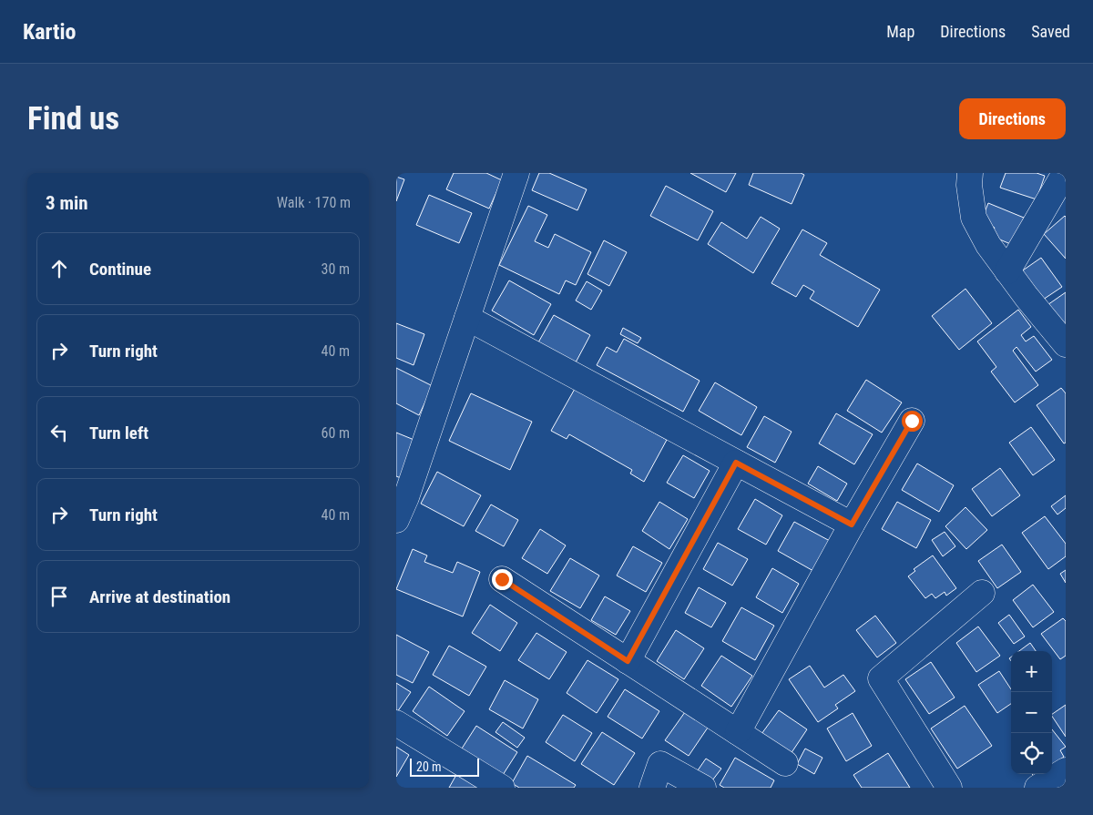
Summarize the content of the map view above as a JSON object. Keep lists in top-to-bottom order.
{
  "scale_bar": "20 m",
  "page": {
    "header": "Kartio",
    "nav": ["Map", "Directions", "Saved"],
    "buttons": "Directions",
    "title": "Find us",
    "heading": ["3 min", "Walk · 170 m"],
    "list": [
      ["Continue", "30 m"],
      ["Turn right", "40 m"],
      ["Turn left", "60 m"],
      ["Turn right", "40 m"],
      "Arrive at destination"
    ],
    "map_buttons": ["+", "−"],
    "scale": "20 m"
  }
}
